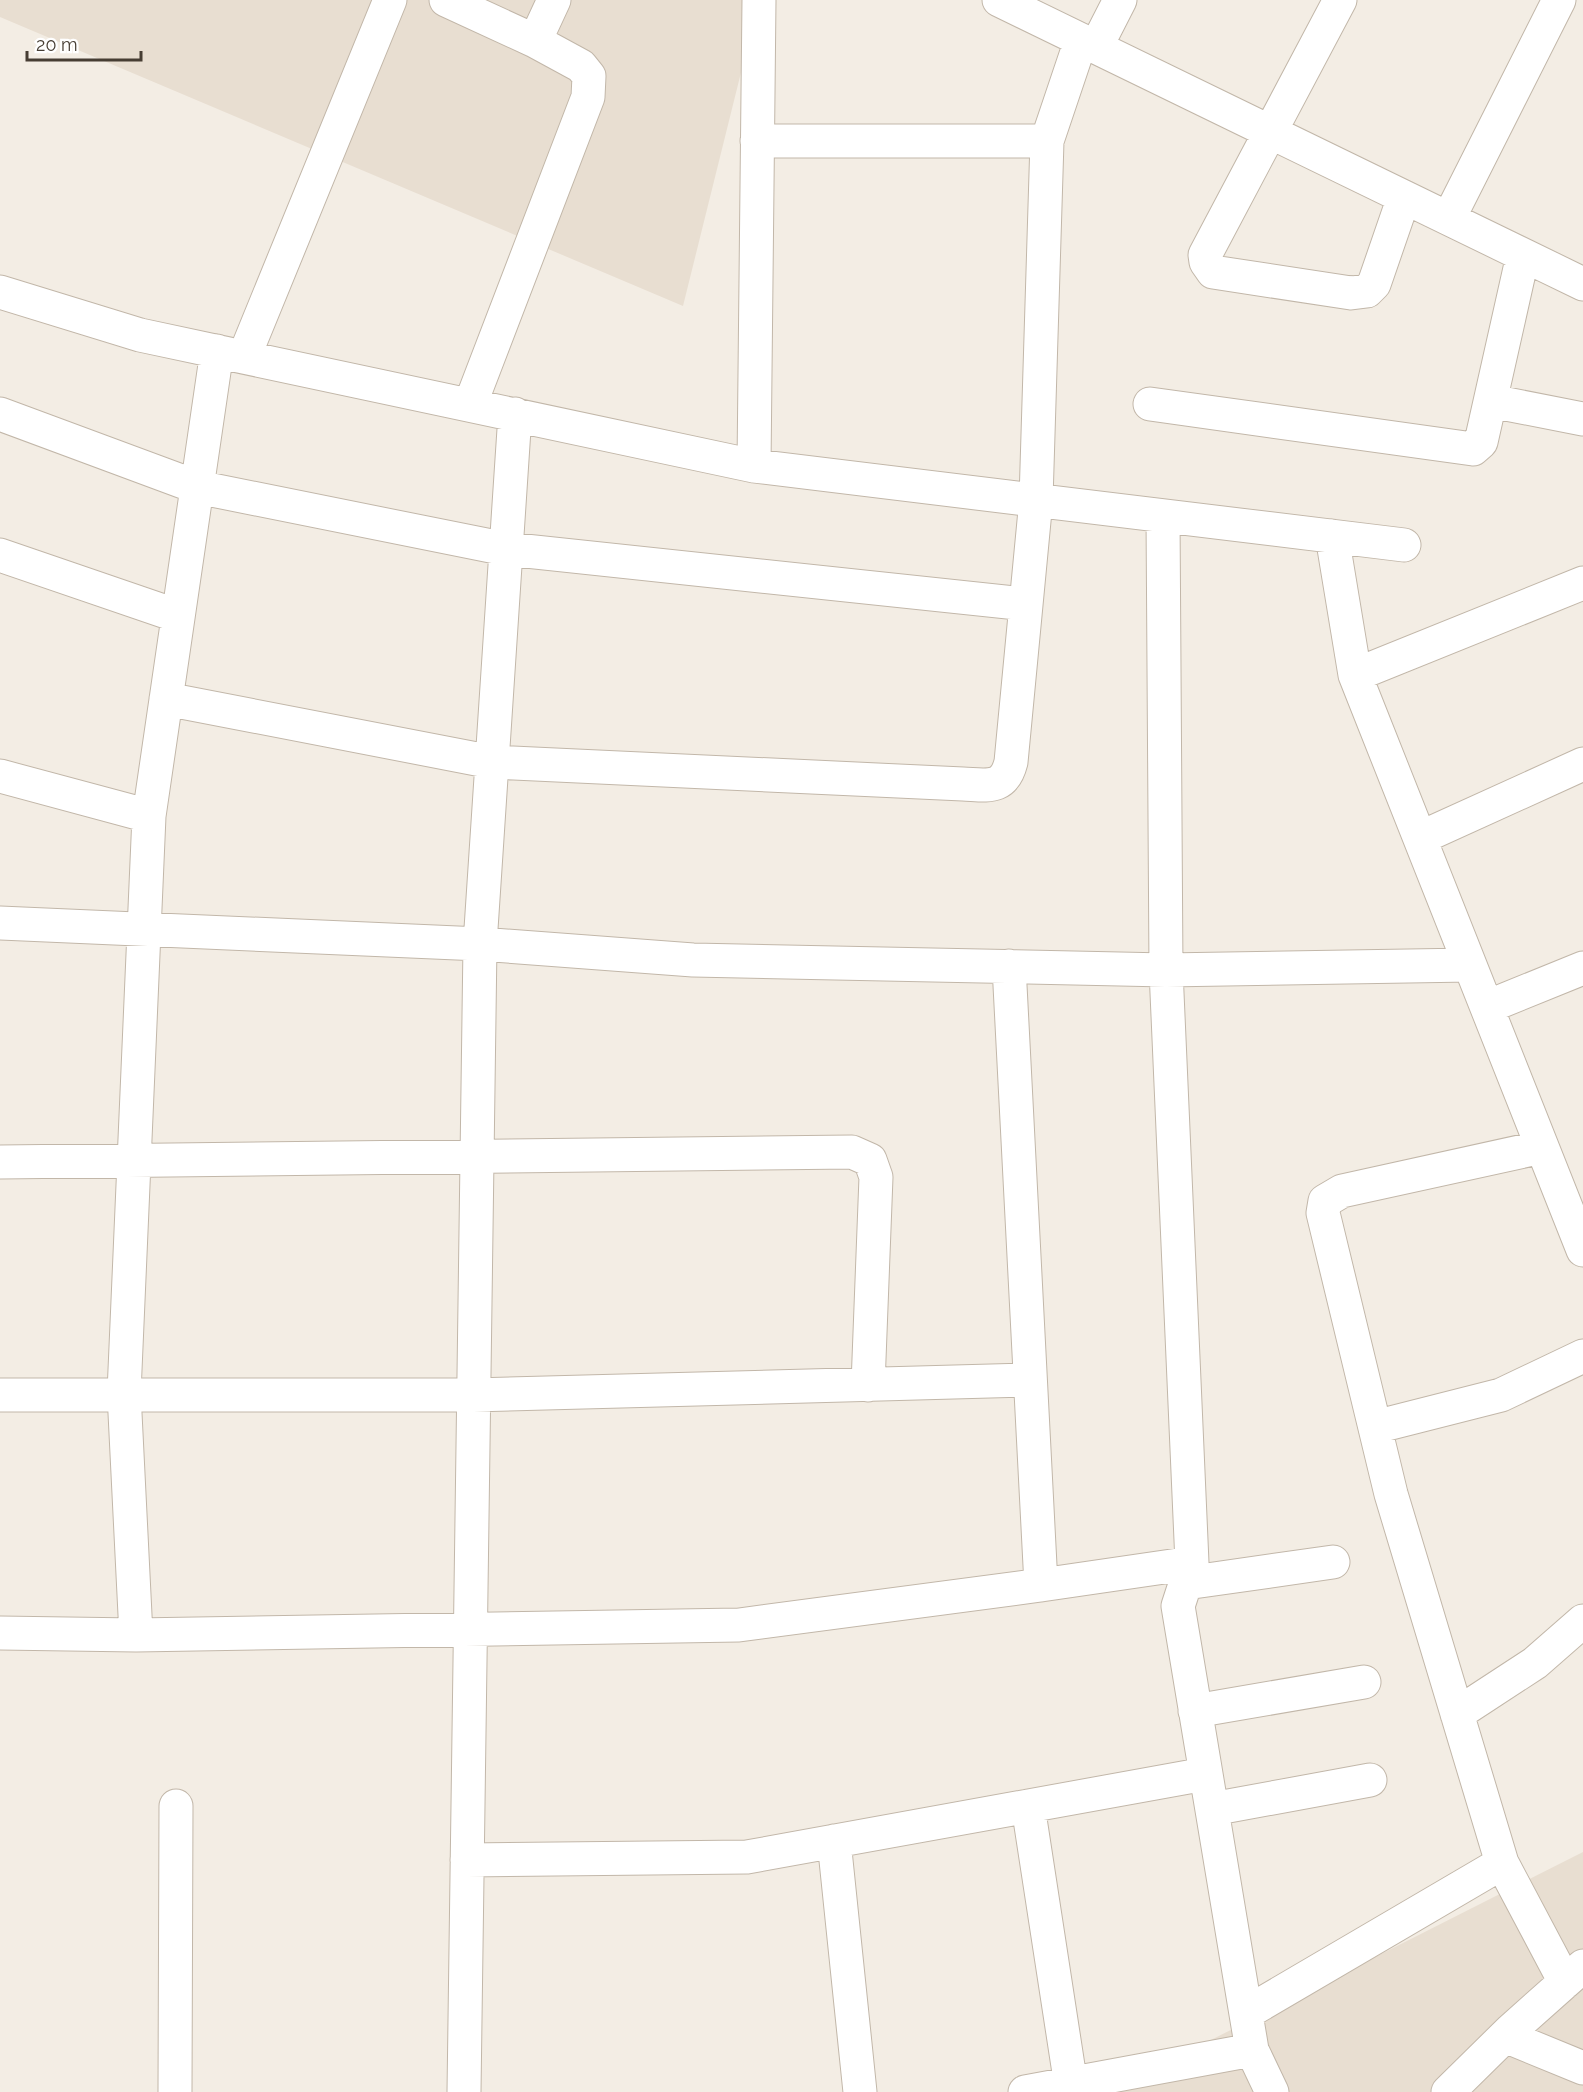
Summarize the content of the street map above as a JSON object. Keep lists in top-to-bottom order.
{
  "scale_bar": "20 m"
}
